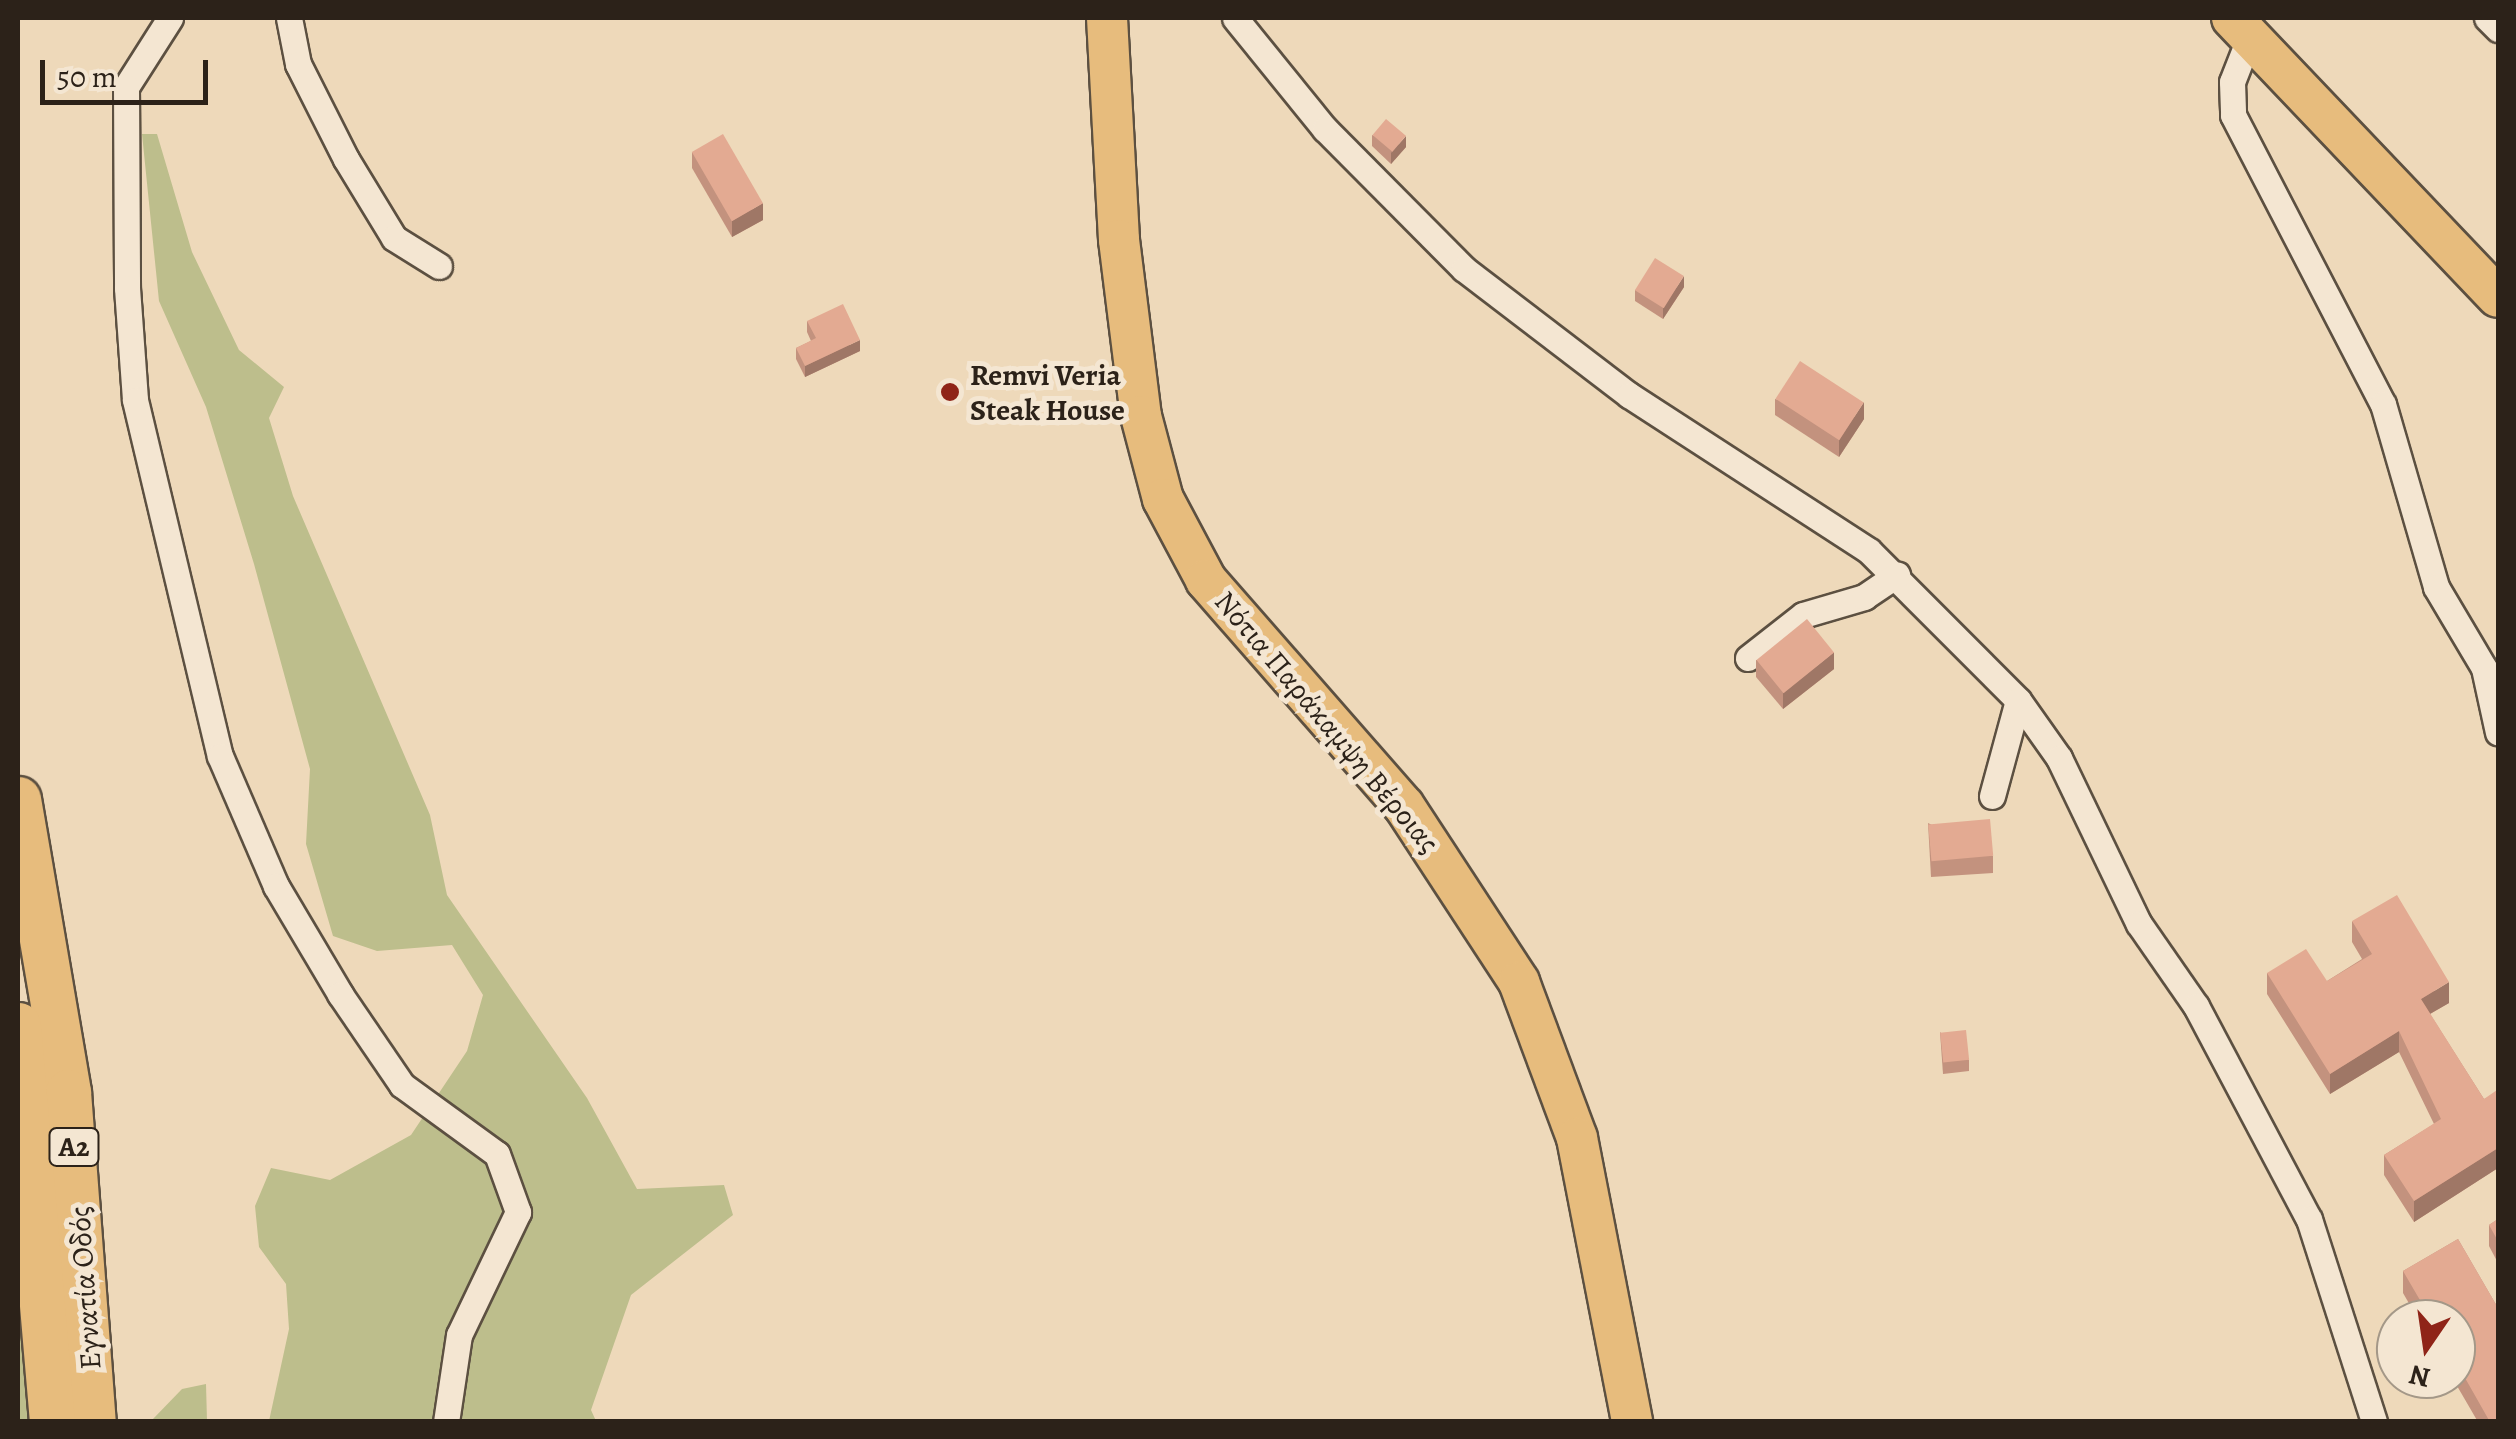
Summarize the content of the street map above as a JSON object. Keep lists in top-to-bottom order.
{
  "streets": {
    "highway": ["Α2", "Εγνατία Οδός"],
    "main road": ["Νότια Παράκαμψη Βέροιας"]
  },
  "places": ["Remvi Veria Steak House"],
  "scale_bar": "50 m",
  "north": "bottom"
}
